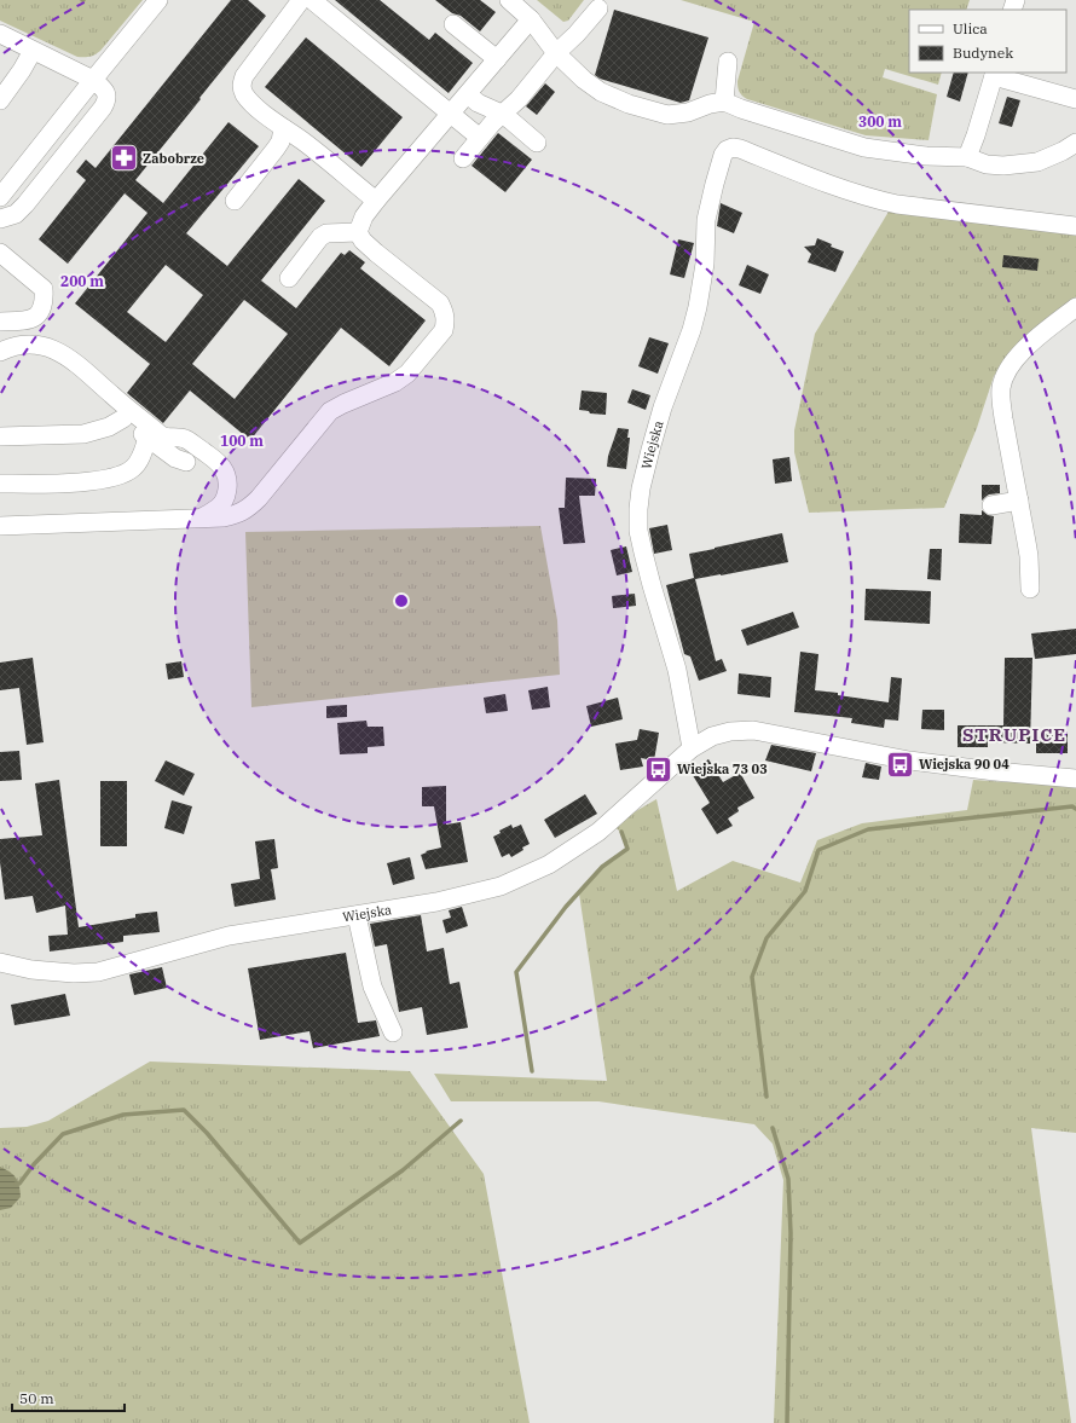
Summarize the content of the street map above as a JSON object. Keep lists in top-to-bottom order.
{
  "streets": {
    "street": ["Wiejska"]
  },
  "districts": ["STRUPICE"],
  "places": {
    "pharmacy": ["Zabobrze"],
    "bus stop": ["Wiejska 90 04", "Wiejska 73 03"]
  },
  "legend": ["Ulica", "Budynek"],
  "scale_bar": "50 m",
  "rings": ["300 m", "200 m", "100 m"]
}
